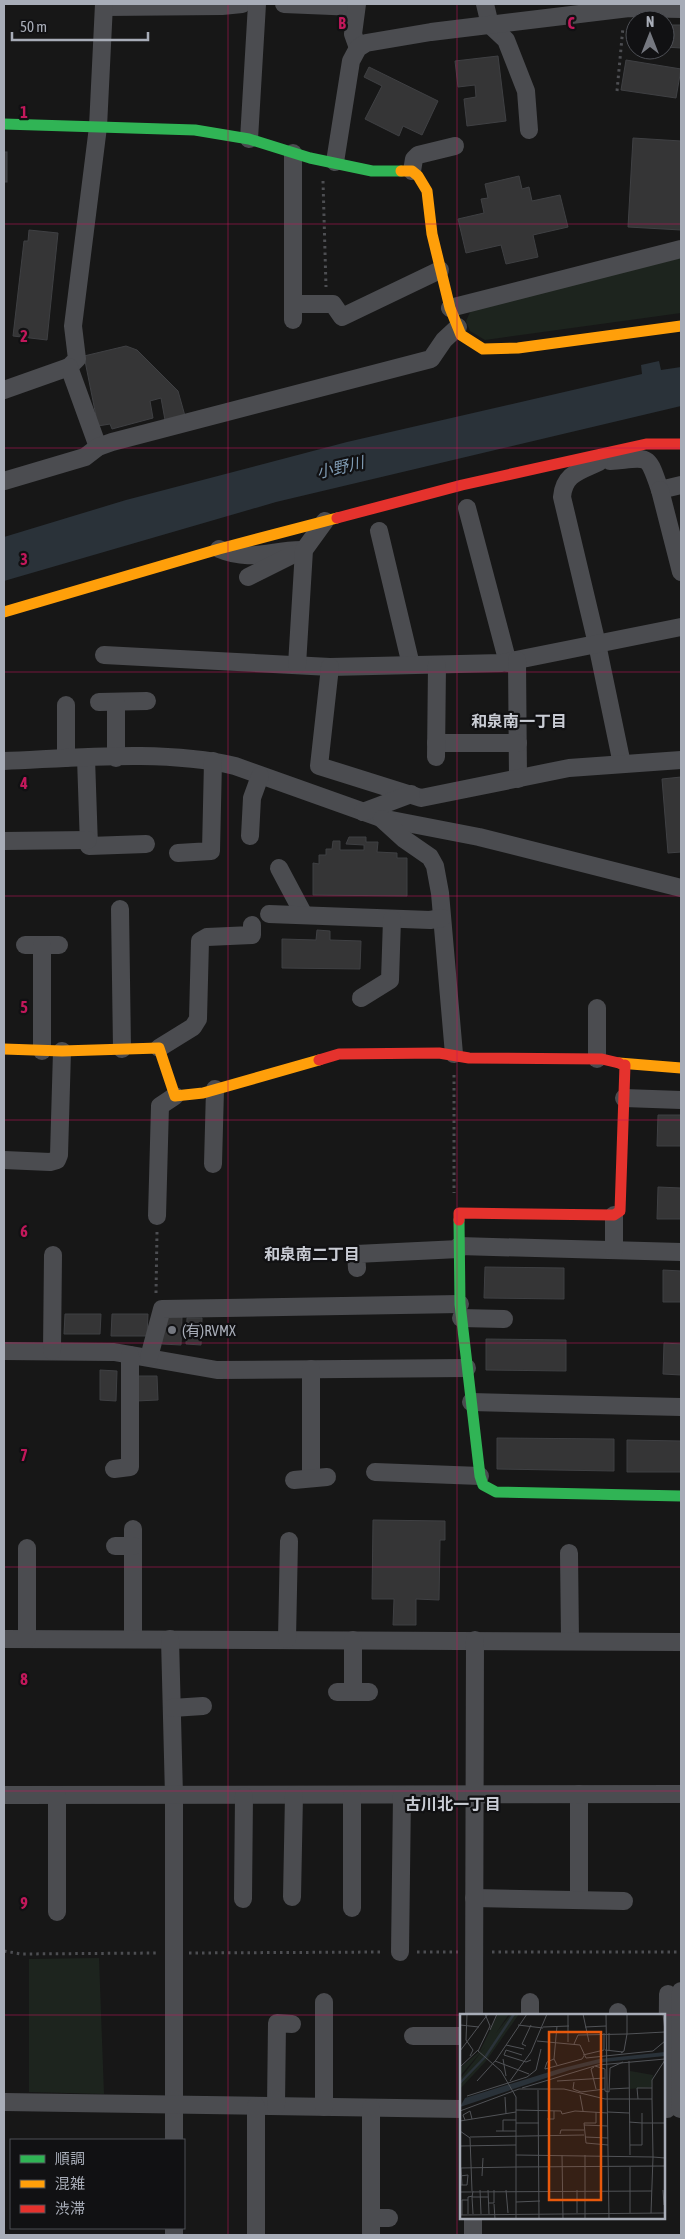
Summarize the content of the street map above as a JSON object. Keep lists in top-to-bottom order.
{
  "districts": ["和泉南一丁目", "和泉南二丁目", "古川北一丁目"],
  "water": ["小野川"],
  "places": ["(有)RVMX"],
  "legend": ["順調", "混雑", "渋滞"],
  "scale_bar": "50 m",
  "north": "top",
  "grid": {
    "columns": ["B", "C"],
    "rows": [
      "1",
      "2",
      "3",
      "4",
      "5",
      "6",
      "7",
      "8",
      "9"
    ]
  }
}
